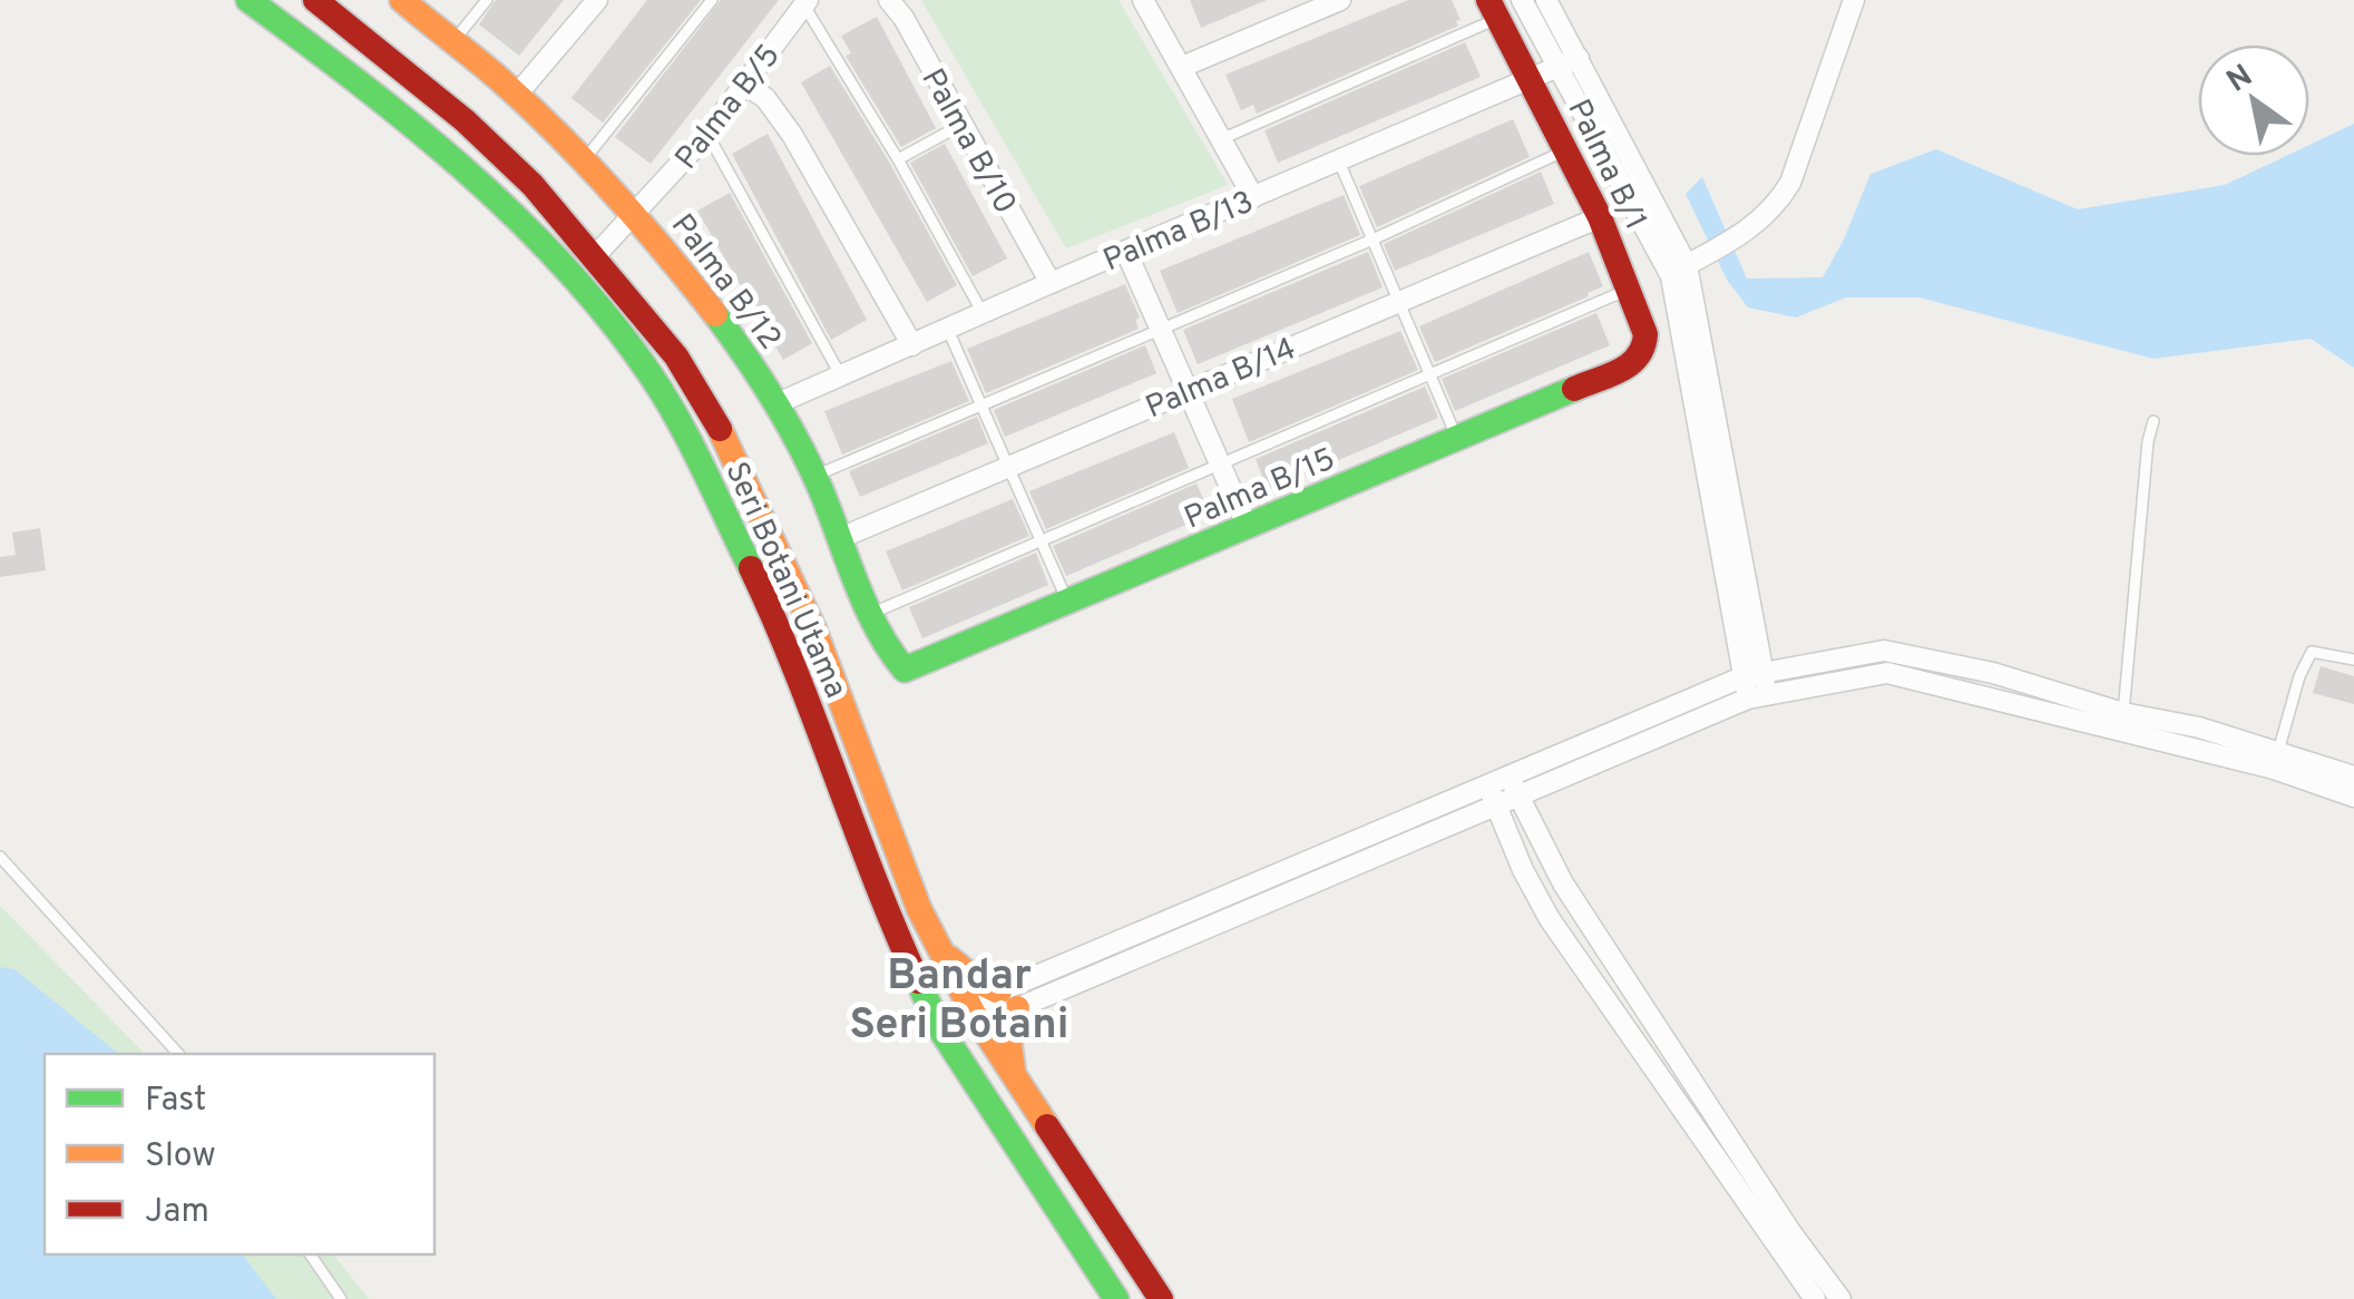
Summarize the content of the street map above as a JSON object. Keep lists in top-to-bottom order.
{
  "streets": {
    "main road": [
      "Palma B/1",
      "Palma B/12",
      "Palma B/15",
      "Seri Botani Utama"
    ],
    "street": [
      "Palma B/5",
      "Palma B/10",
      "Palma B/13",
      "Palma B/14"
    ]
  },
  "crossings": [
    ["Palma B/5", "Palma B/12"],
    ["Palma B/5", "Seri Botani Utama"],
    ["Palma B/10", "Palma B/13"],
    ["Palma B/1", "Palma B/13"],
    ["Palma B/1", "Palma B/14"],
    ["Palma B/1", "Palma B/15"],
    ["Palma B/13", "Palma B/12"],
    ["Palma B/12", "Palma B/14"],
    ["Palma B/12", "Palma B/15"]
  ],
  "districts": ["Bandar Seri Botani"],
  "legend": ["Fast", "Slow", "Jam"],
  "north": "top left"
}
